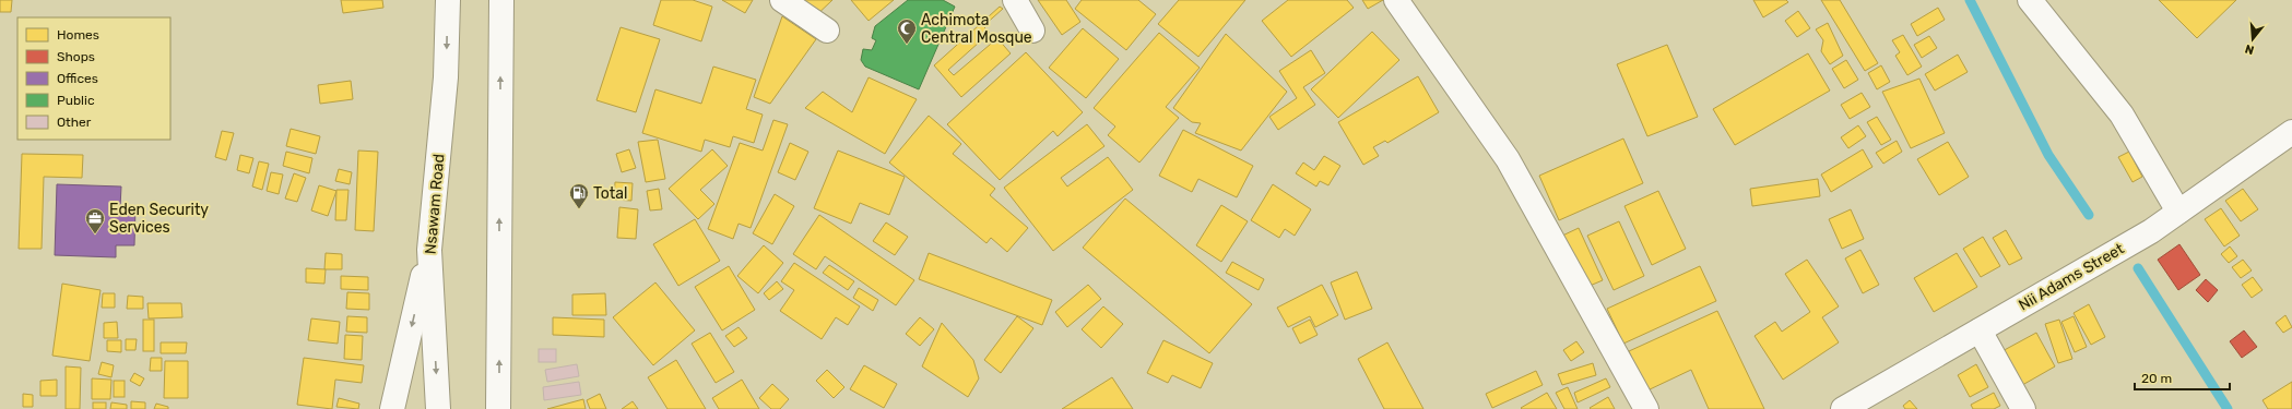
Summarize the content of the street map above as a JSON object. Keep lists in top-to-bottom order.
{
  "streets": {
    "main road": ["Nsawam Road", "Nii Adams Street"]
  },
  "places": {
    "mosque": ["Achimota Central Mosque"],
    "fuel station": ["Total"],
    "office": ["Eden Security Services"]
  },
  "legend": [
    "Homes",
    "Shops",
    "Offices",
    "Public",
    "Other"
  ],
  "scale_bar": "20 m",
  "north": "bottom"
}
